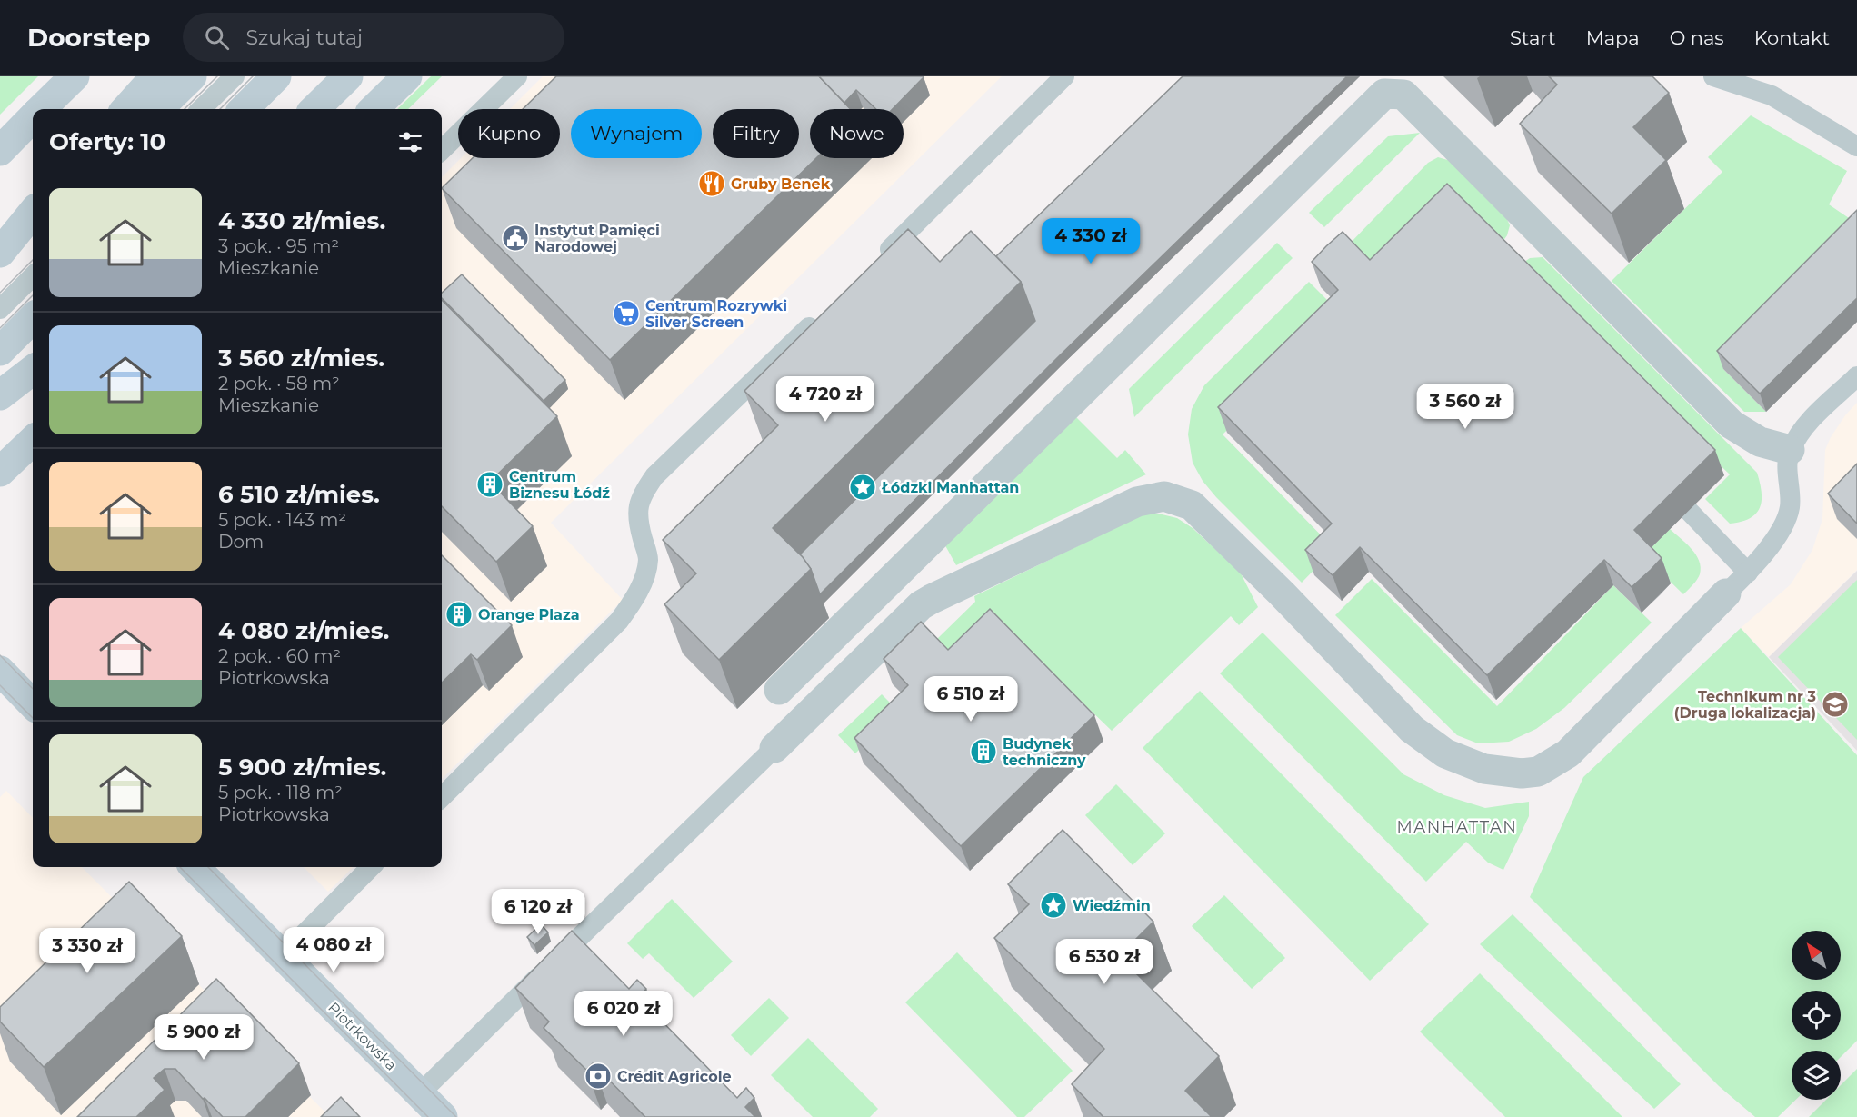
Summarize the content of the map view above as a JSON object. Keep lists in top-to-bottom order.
{
  "streets": {
    "main road": ["Piotrkowska"]
  },
  "districts": ["MANHATTAN"],
  "places": {
    "restaurant": ["Gruby Benek"],
    "public building": ["Instytut Pamięci Narodowej"],
    "supermarket": ["Centrum Rozrywki Silver Screen"],
    "building": ["Centrum Biznesu Łódź", "Orange Plaza", "Budynek techniczny"],
    "place": ["Łódzki Manhattan", "Wiedźmin"],
    "school or university": ["Technikum nr 3 (Druga lokalizacja)"],
    "bank": ["Crédit Agricole"]
  },
  "north": "top left",
  "page": {
    "header": "Doorstep",
    "search": "Szukaj tutaj",
    "nav": [
      "Start",
      "Mapa",
      "O nas",
      "Kontakt"
    ],
    "chip": [
      "Kupno",
      "Wynajem",
      "Filtry",
      "Nowe"
    ],
    "heading": "Oferty: 10",
    "list": [
      {
        "name": "4 330 zł/mies.",
        "note": "3 pok. · 95 m² · Mieszkanie"
      },
      {
        "name": "3 560 zł/mies.",
        "note": "2 pok. · 58 m² · Mieszkanie"
      },
      {
        "name": "6 510 zł/mies.",
        "note": "5 pok. · 143 m² · Dom"
      },
      {
        "name": "4 080 zł/mies.",
        "note": "2 pok. · 60 m² · Piotrkowska"
      },
      {
        "name": "5 900 zł/mies.",
        "note": "5 pok. · 118 m² · Piotrkowska"
      }
    ],
    "price": [
      "4 330 zł",
      "4 720 zł",
      "3 560 zł",
      "6 510 zł",
      "6 120 zł",
      "4 080 zł",
      "3 330 zł",
      "6 530 zł",
      "6 020 zł",
      "5 900 zł"
    ]
  }
}
